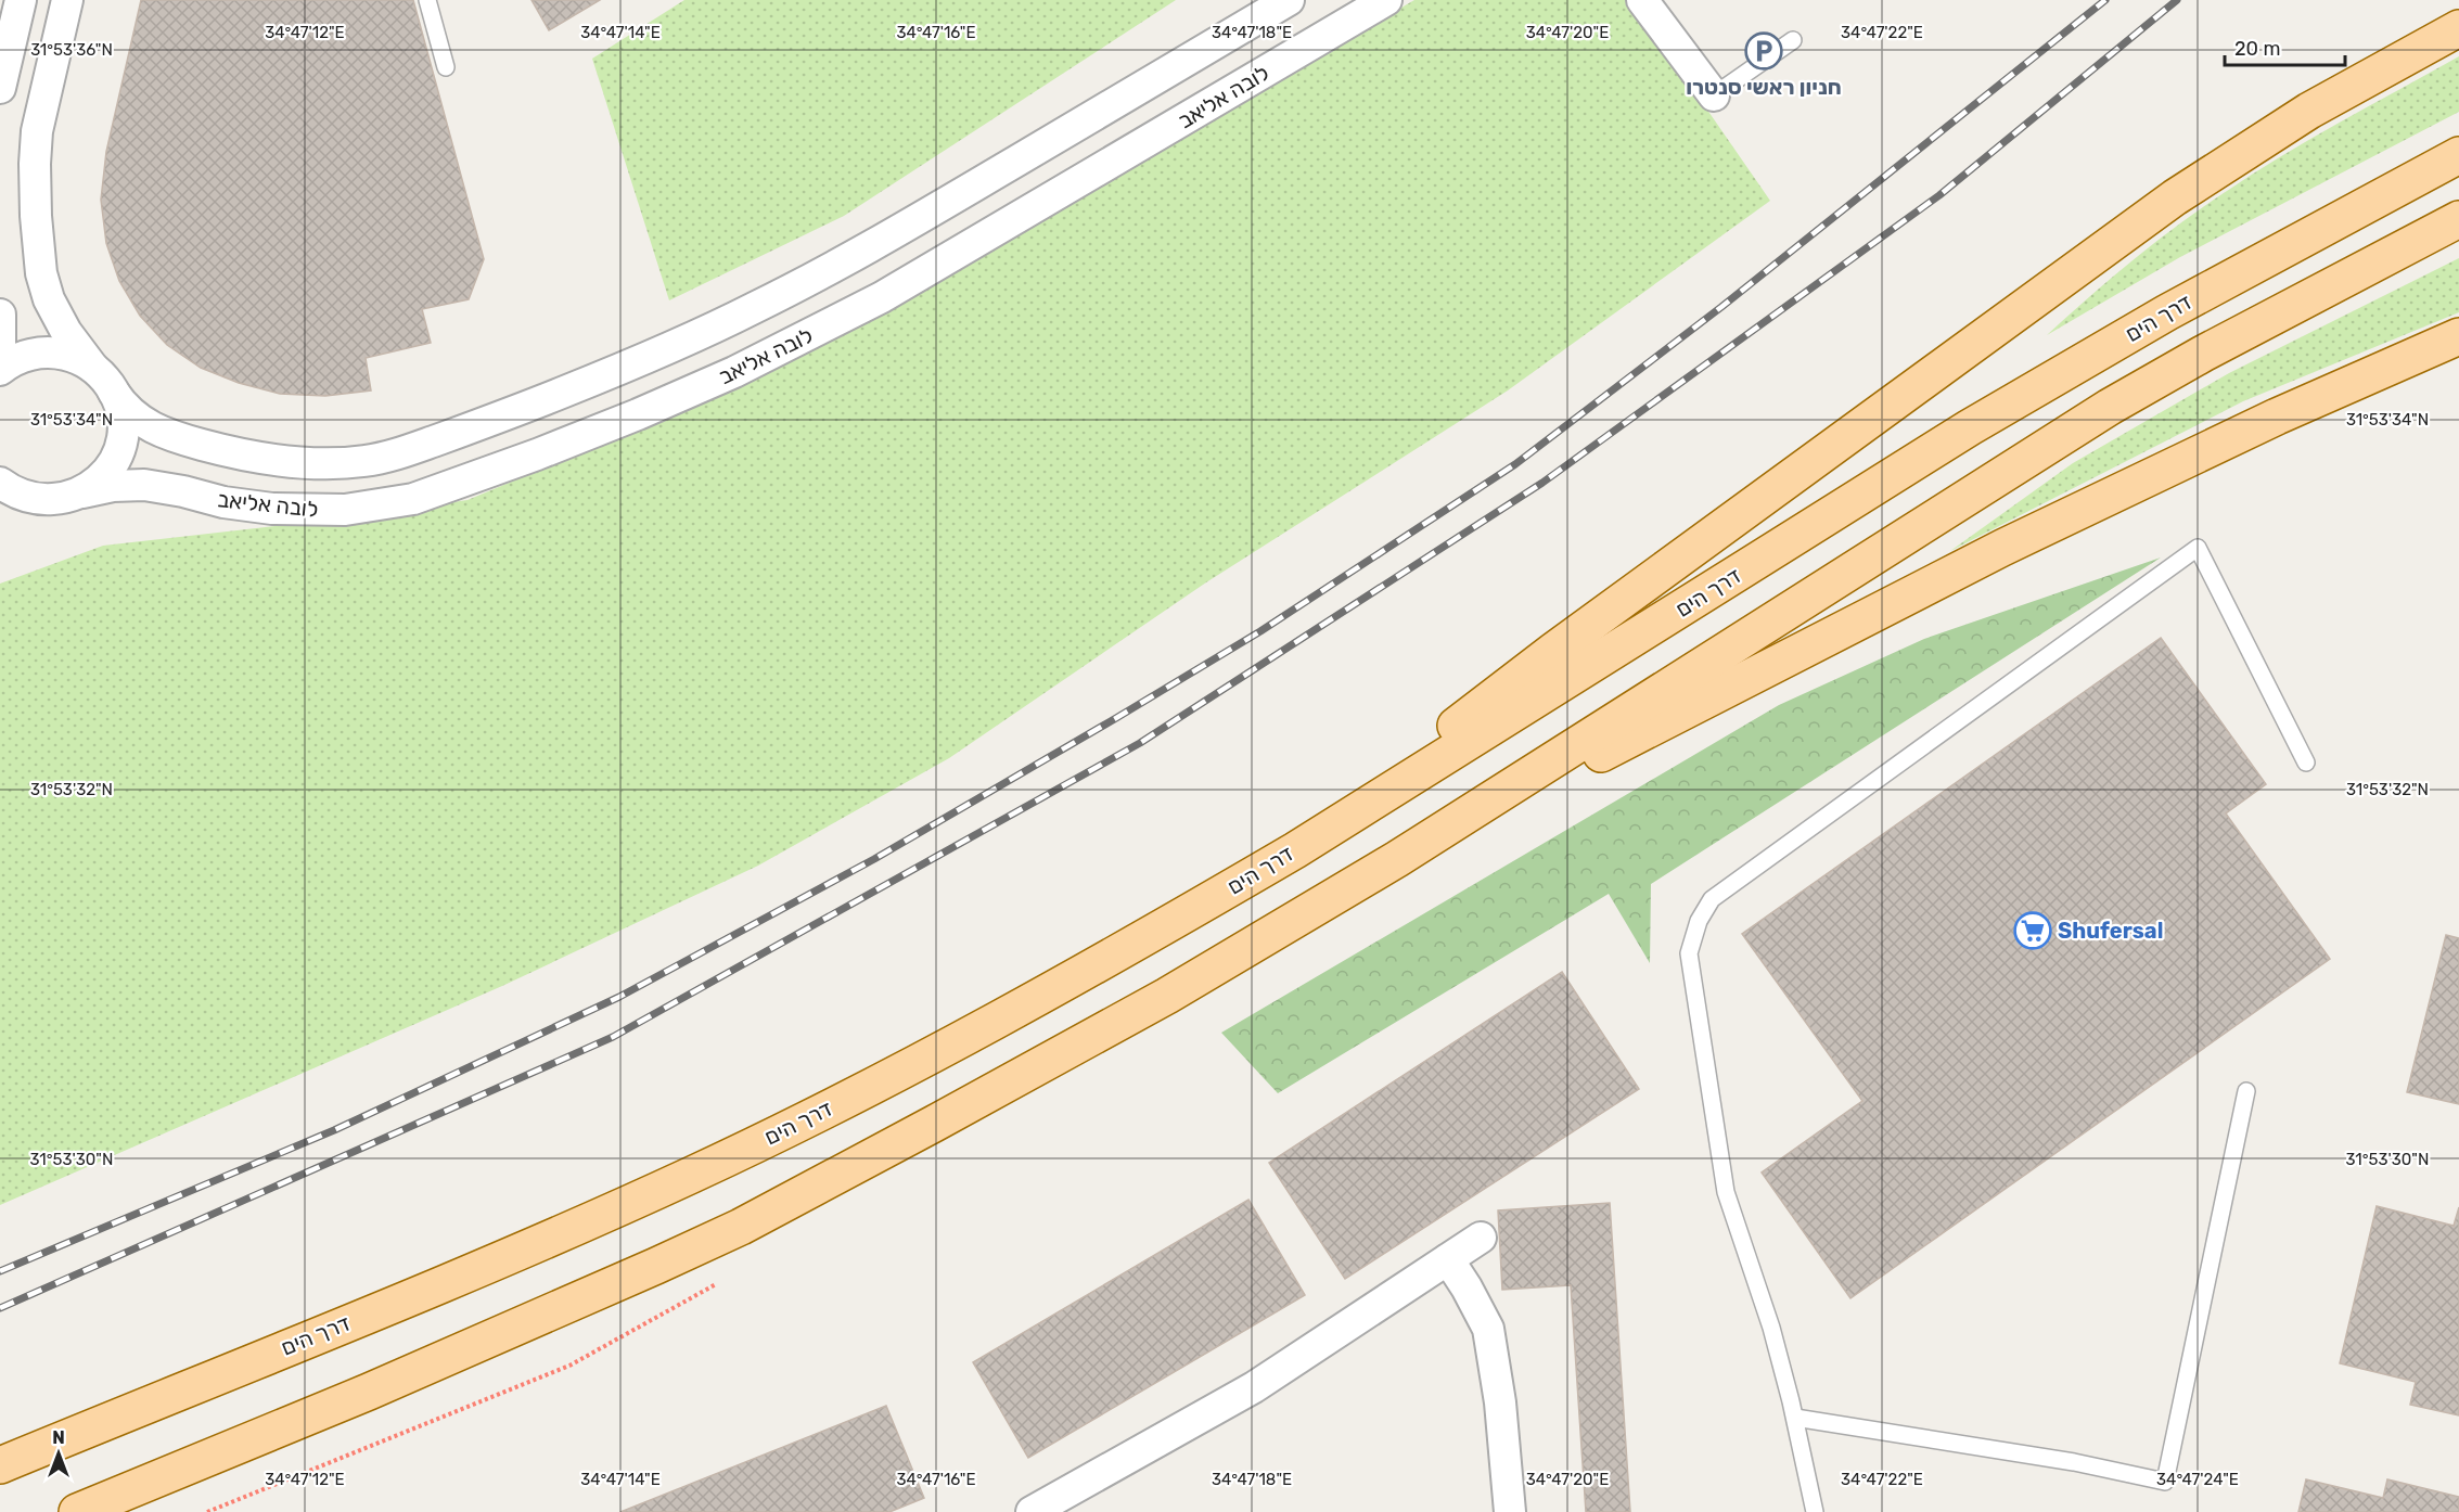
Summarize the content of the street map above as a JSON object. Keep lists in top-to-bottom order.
{
  "streets": {
    "main road": ["דרך הים"],
    "street": ["לובה אליאב"]
  },
  "places": {
    "parking": ["חניון ראשי סנטרו"],
    "supermarket": ["Shufersal"]
  },
  "scale_bar": "20 m",
  "north": "top",
  "coordinates": [
    "34°47'12\"E",
    "34°47'14\"E",
    "34°47'16\"E",
    "34°47'18\"E",
    "34°47'20\"E",
    "34°47'22\"E",
    "31°53'36\"N",
    "31°53'34\"N",
    "31°53'32\"N",
    "31°53'30\"N",
    "34°47'24\"E"
  ]
}
